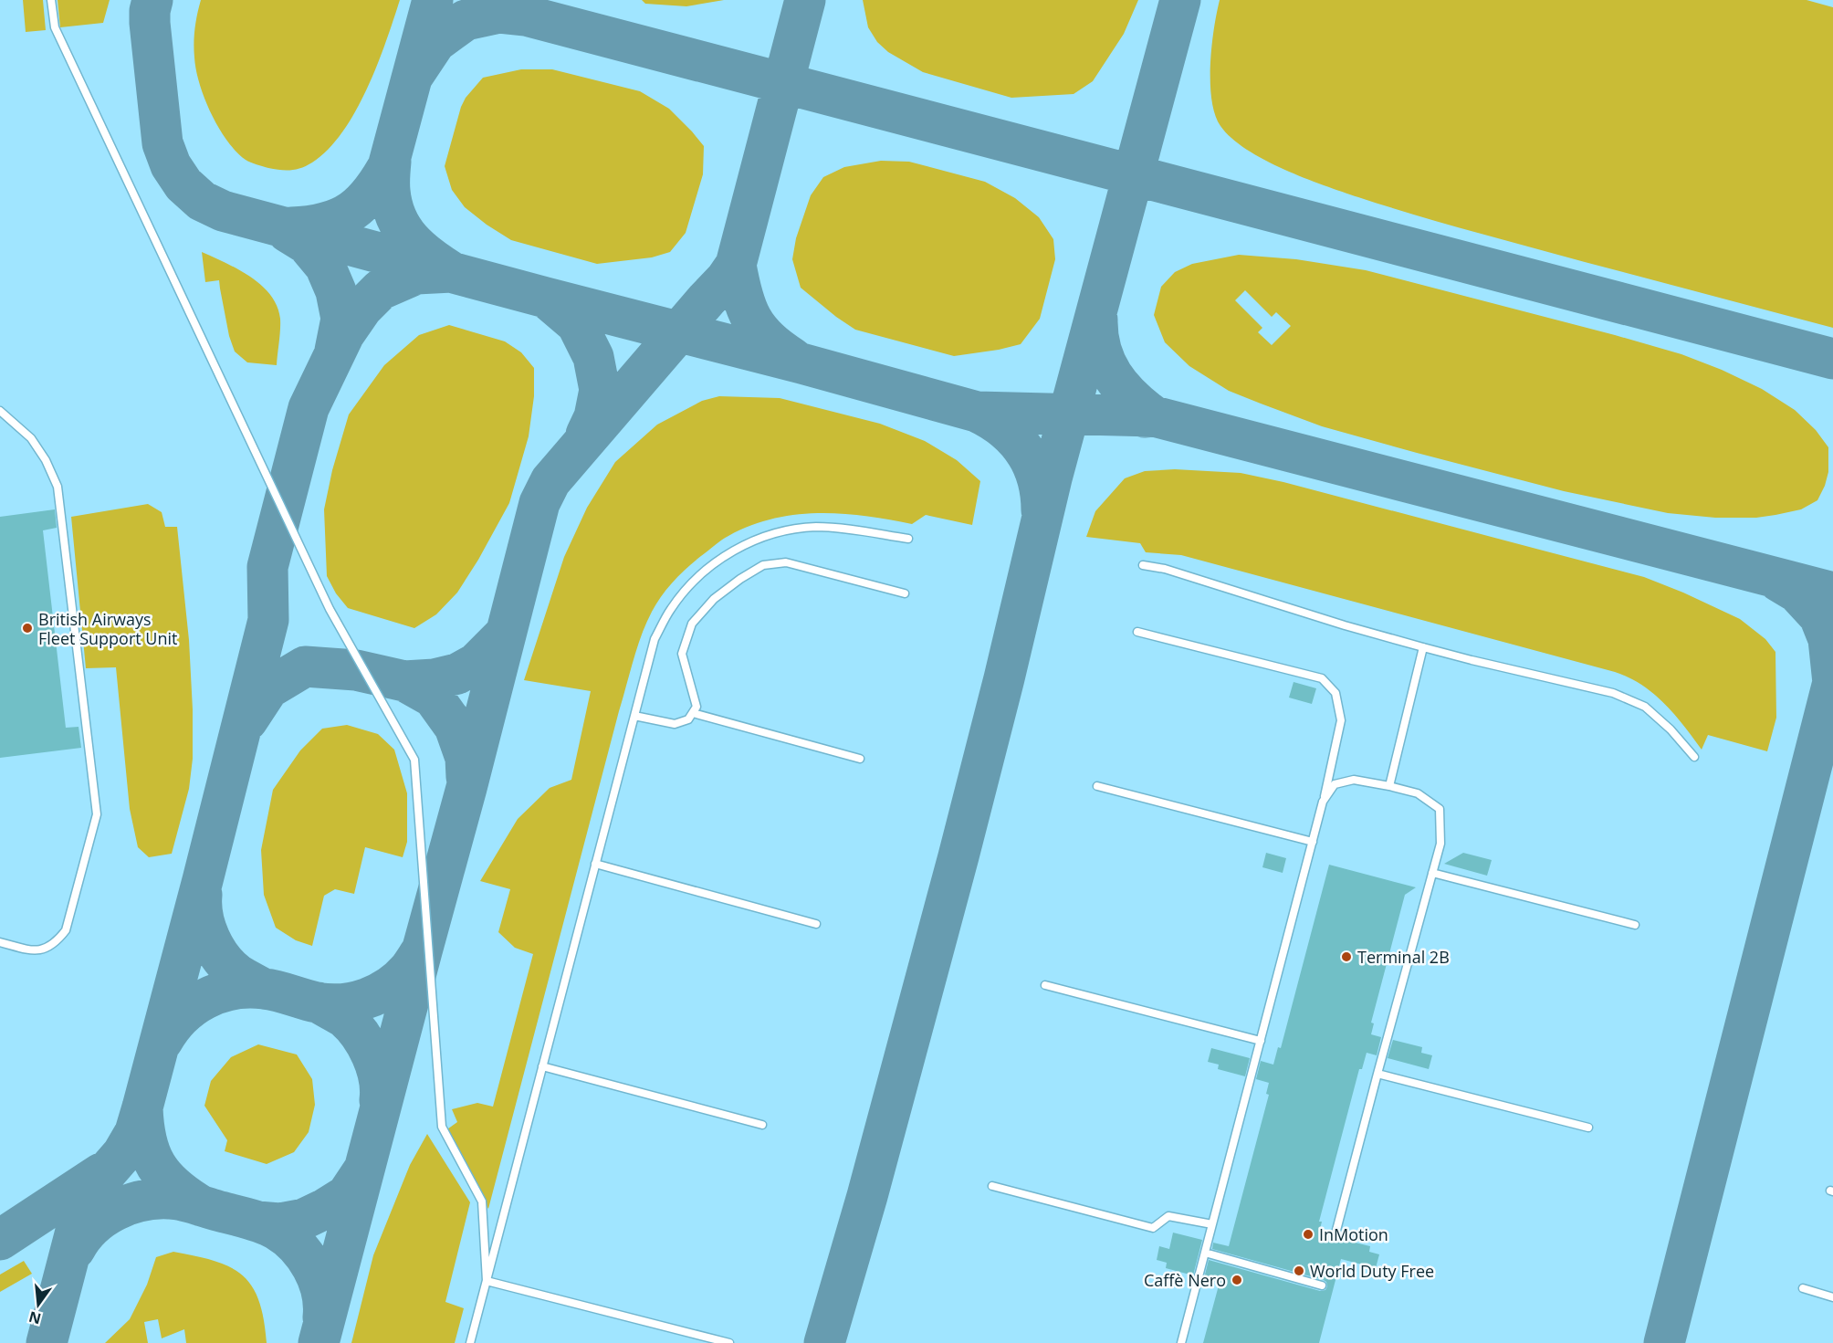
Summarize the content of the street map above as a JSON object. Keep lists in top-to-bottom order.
{
  "places": [
    "British Airways Fleet Support Unit",
    "Terminal 2B",
    "InMotion",
    "World Duty Free",
    "Caffè Nero"
  ],
  "north": "bottom"
}
